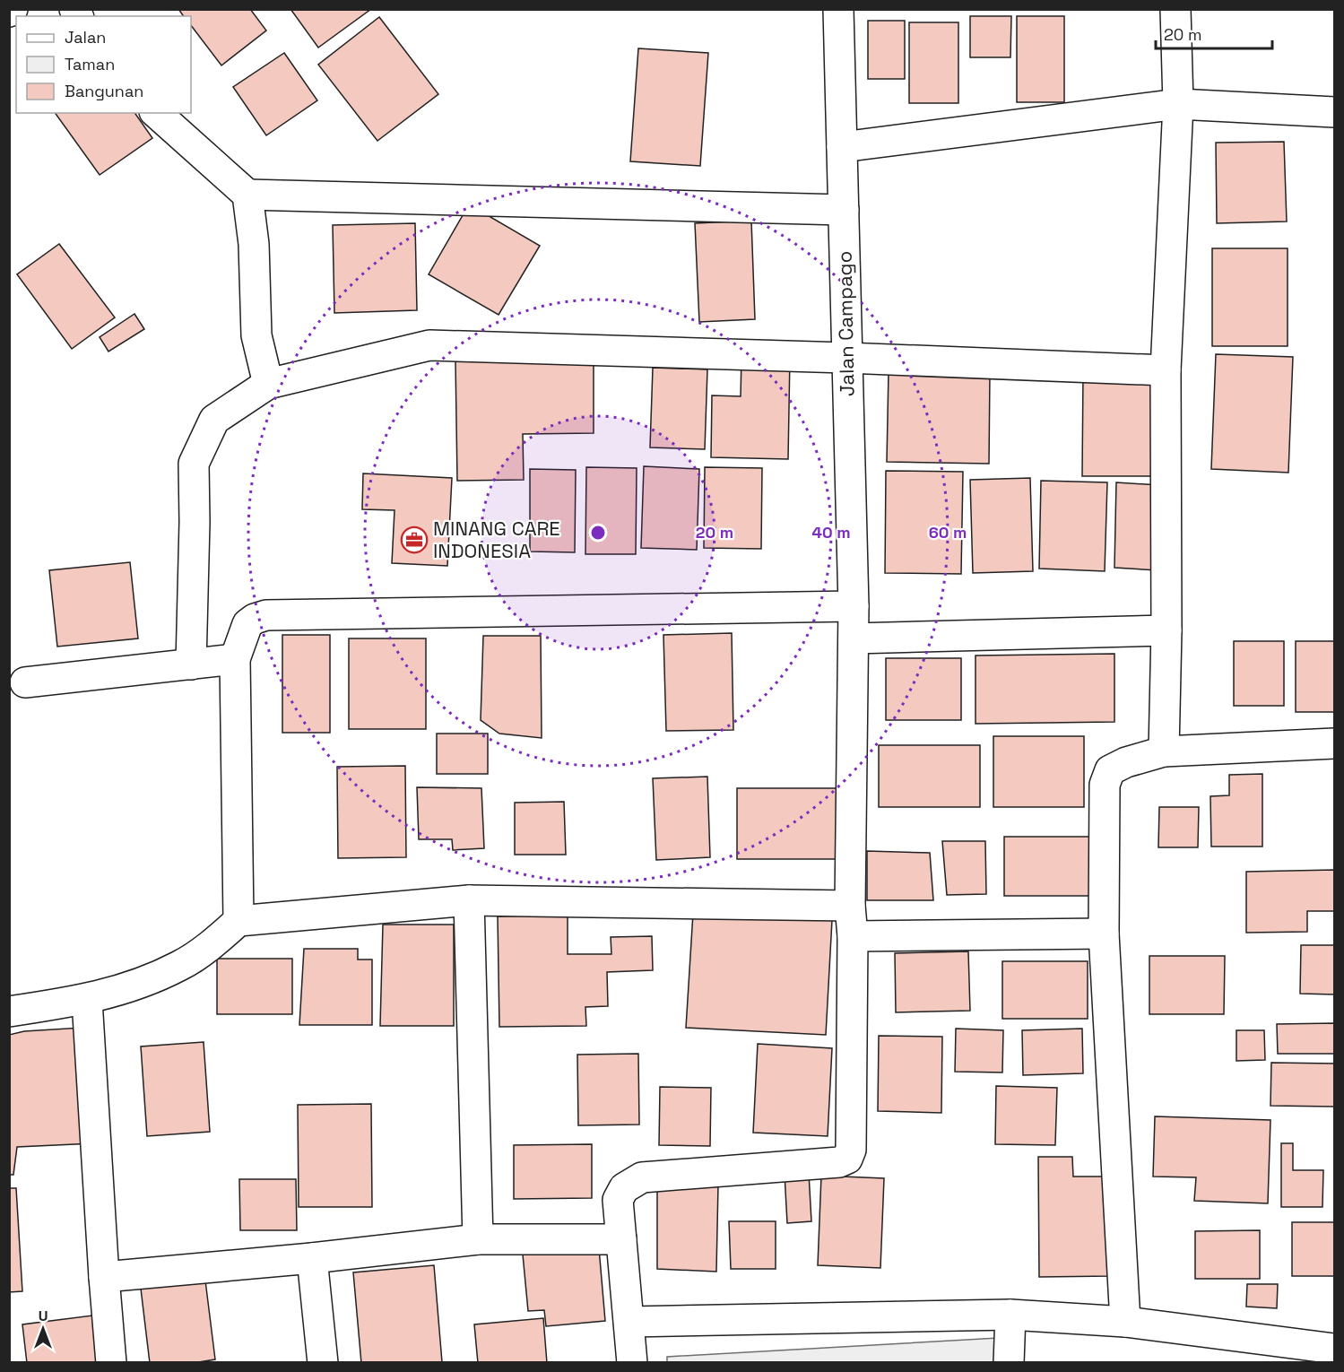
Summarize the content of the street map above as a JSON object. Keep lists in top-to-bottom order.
{
  "streets": {
    "street": ["Jalan Campago"]
  },
  "places": {
    "office": ["MINANG CARE INDONESIA"]
  },
  "legend": ["Jalan", "Taman", "Bangunan"],
  "scale_bar": "20 m",
  "north": "top",
  "rings": ["20 m", "40 m", "60 m"]
}
